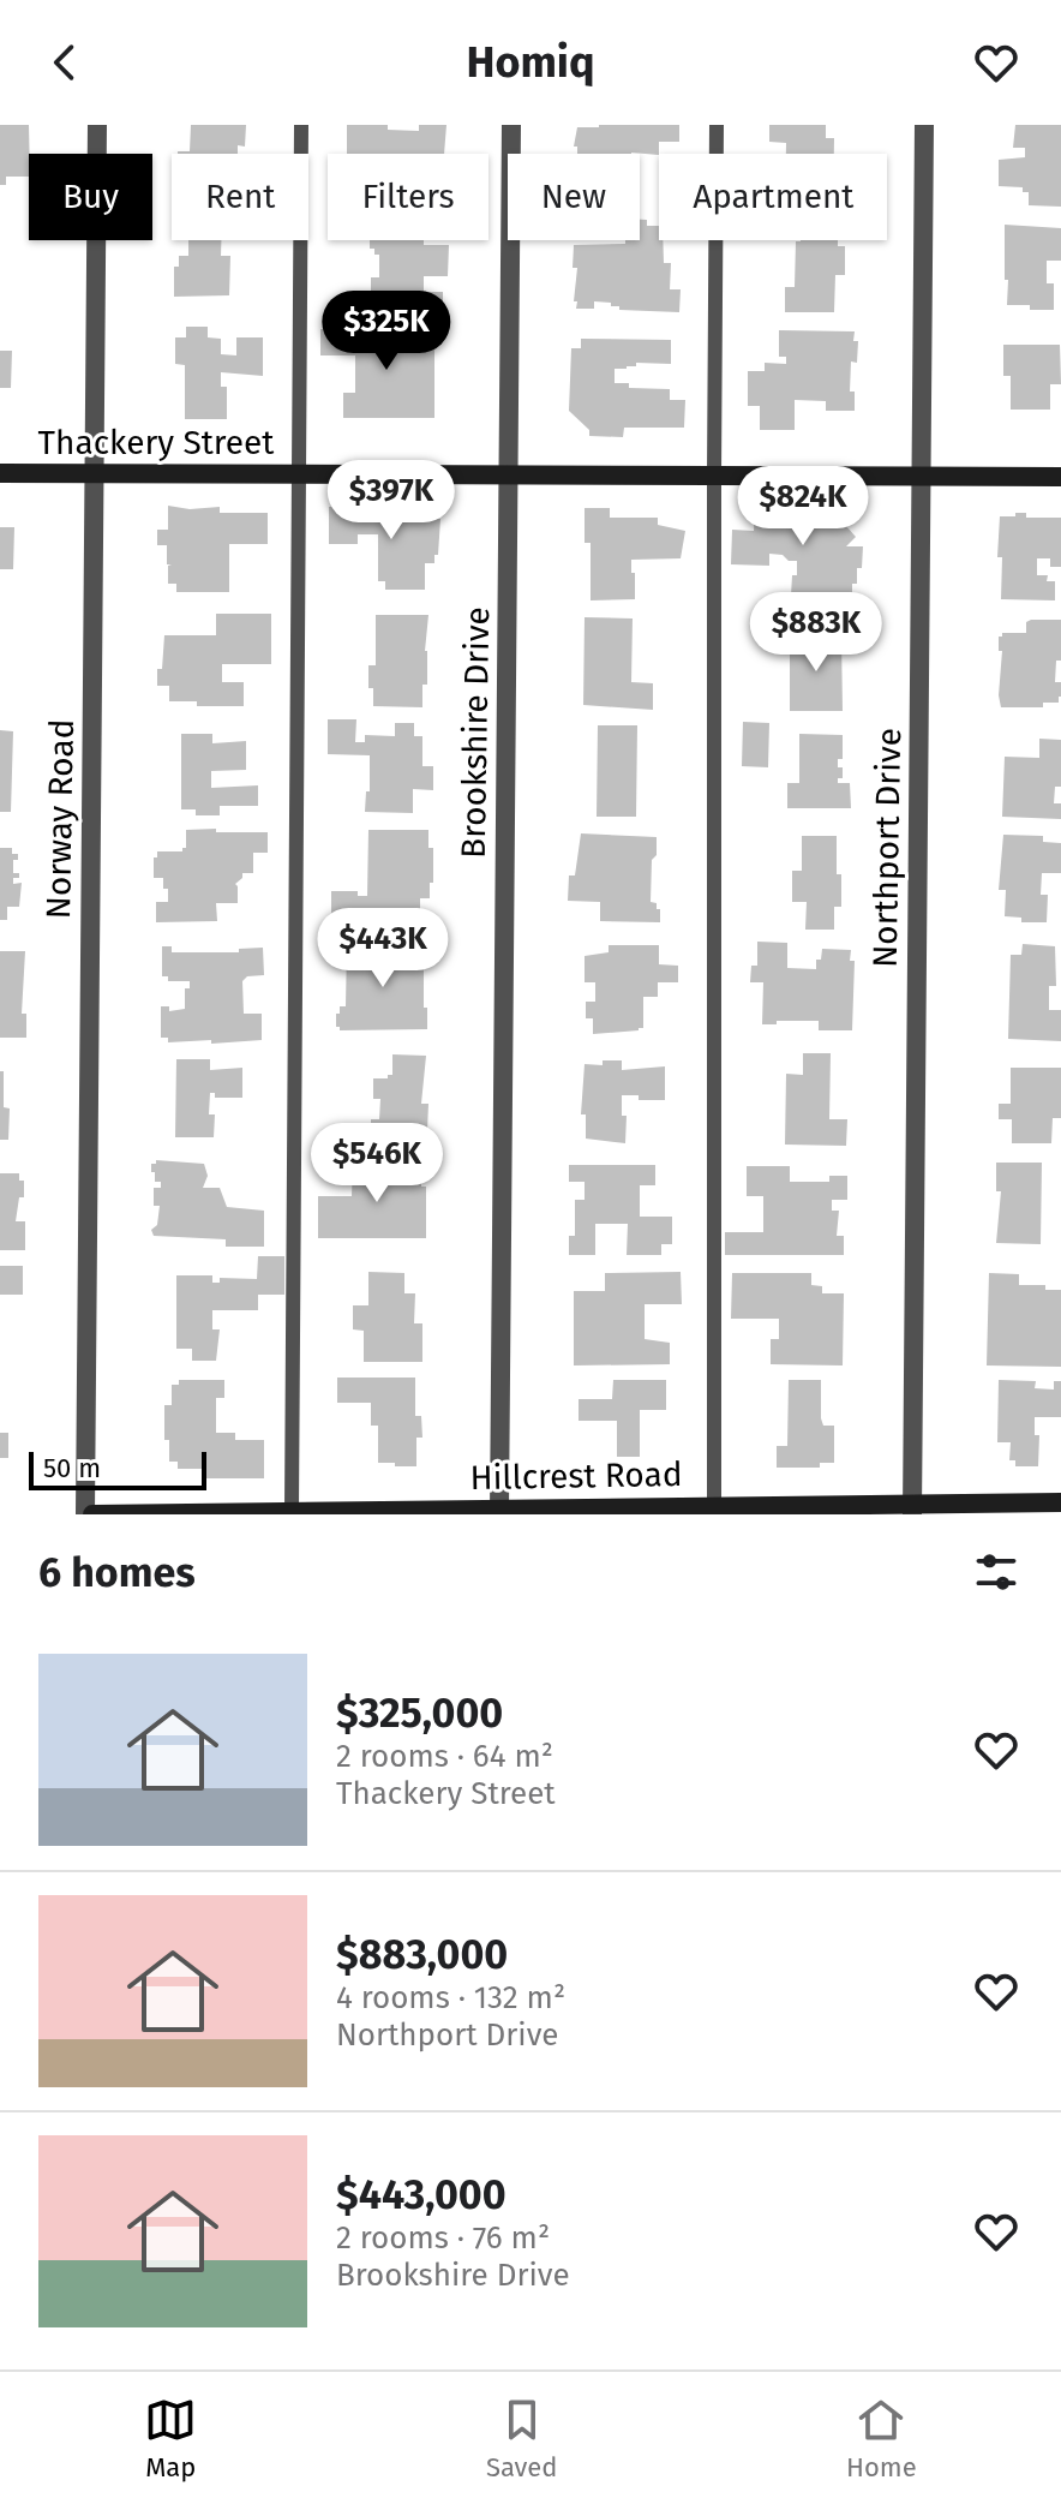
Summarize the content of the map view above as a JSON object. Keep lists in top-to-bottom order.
{
  "streets": {
    "street": [
      "Thackery Street",
      "Brookshire Drive",
      "Norway Road",
      "Northport Drive",
      "Hillcrest Road"
    ]
  },
  "crossings": [
    ["Thackery Street", "Brookshire Drive"],
    ["Thackery Street", "Norway Road"],
    ["Thackery Street", "Northport Drive"],
    ["Brookshire Drive", "Hillcrest Road"],
    ["Northport Drive", "Hillcrest Road"]
  ],
  "scale_bar": "50 m",
  "page": {
    "header": "Homiq",
    "chip": [
      "Buy",
      "Rent",
      "Filters",
      "New",
      "Apartment"
    ],
    "price": [
      "$325K",
      "$397K",
      "$824K",
      "$883K",
      "$443K",
      "$546K"
    ],
    "scale": "50 m",
    "heading": "6 homes",
    "list": [
      {
        "name": "$325,000",
        "note": "2 rooms · 64 m² · Thackery Street"
      },
      {
        "name": "$883,000",
        "note": "4 rooms · 132 m² · Northport Drive"
      },
      {
        "name": "$443,000",
        "note": "2 rooms · 76 m² · Brookshire Drive"
      }
    ],
    "tabs": ["Map", "Saved", "Home"]
  }
}
